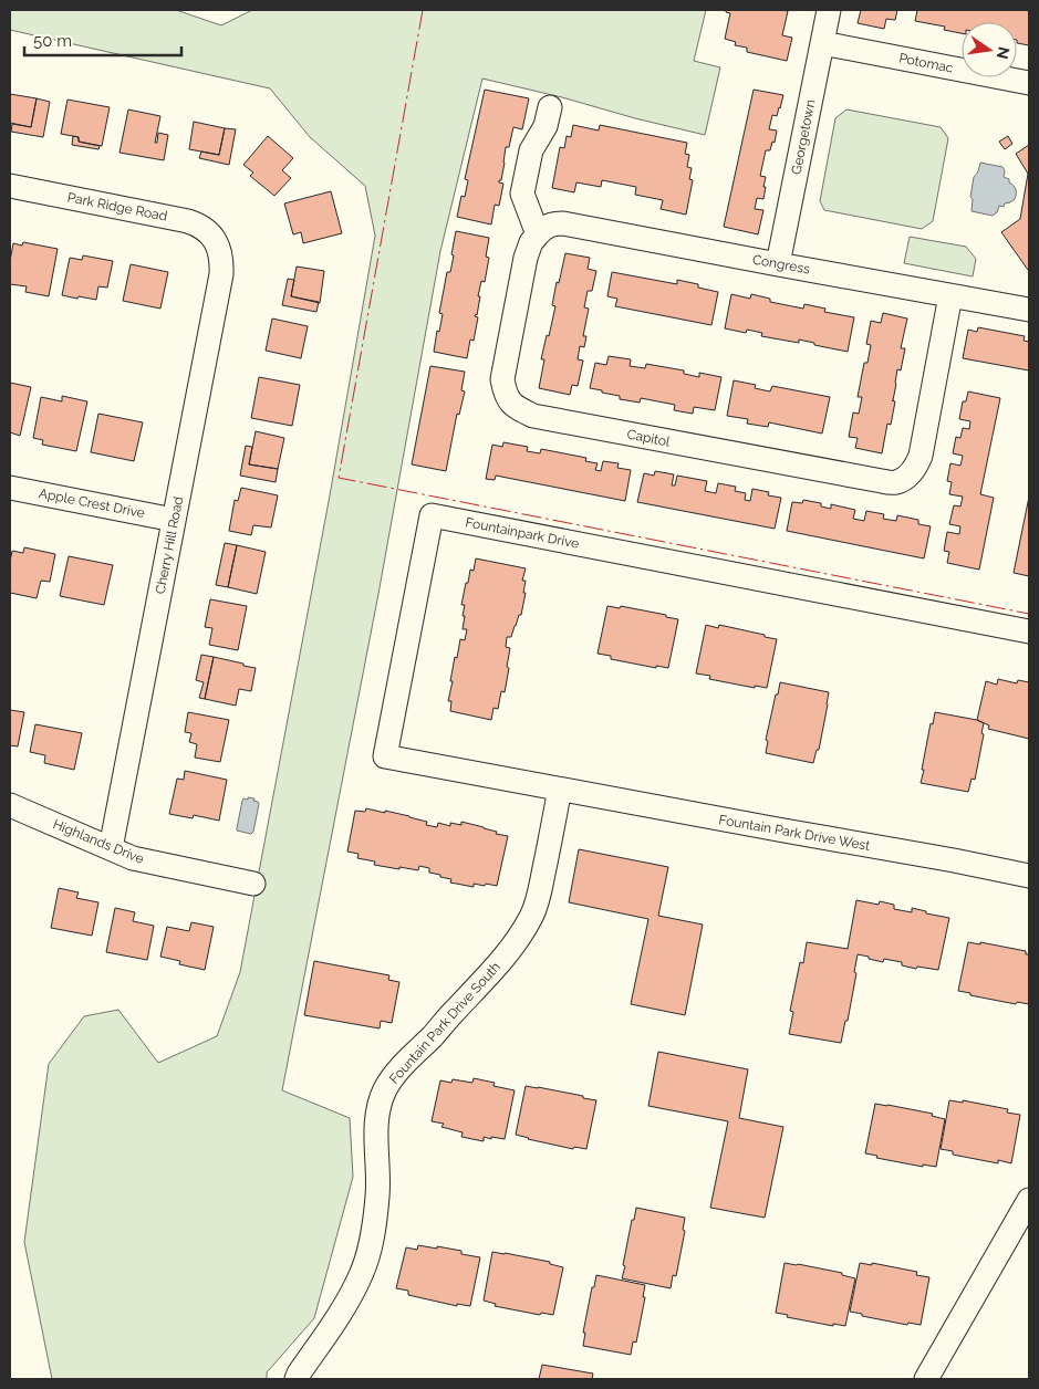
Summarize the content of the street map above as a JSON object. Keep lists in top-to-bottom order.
{
  "streets": {
    "street": [
      "Potomac",
      "Georgetown",
      "Park Ridge Road",
      "Congress",
      "Capitol",
      "Apple Crest Drive",
      "Fountainpark Drive",
      "Cherry Hill Road",
      "Fountain Park Drive West",
      "Highlands Drive",
      "Fountain Park Drive South"
    ]
  },
  "crossings": [
    ["Potomac", "Georgetown"],
    ["Georgetown", "Congress"],
    ["Park Ridge Road", "Cherry Hill Road"],
    ["Congress", "Capitol"],
    ["Apple Crest Drive", "Cherry Hill Road"],
    ["Fountainpark Drive", "Fountain Park Drive West"],
    ["Fountainpark Drive", "Fountain Park Drive South"],
    ["Cherry Hill Road", "Highlands Drive"],
    ["Fountain Park Drive West", "Fountain Park Drive South"]
  ],
  "scale_bar": "50 m",
  "north": "right"
}
